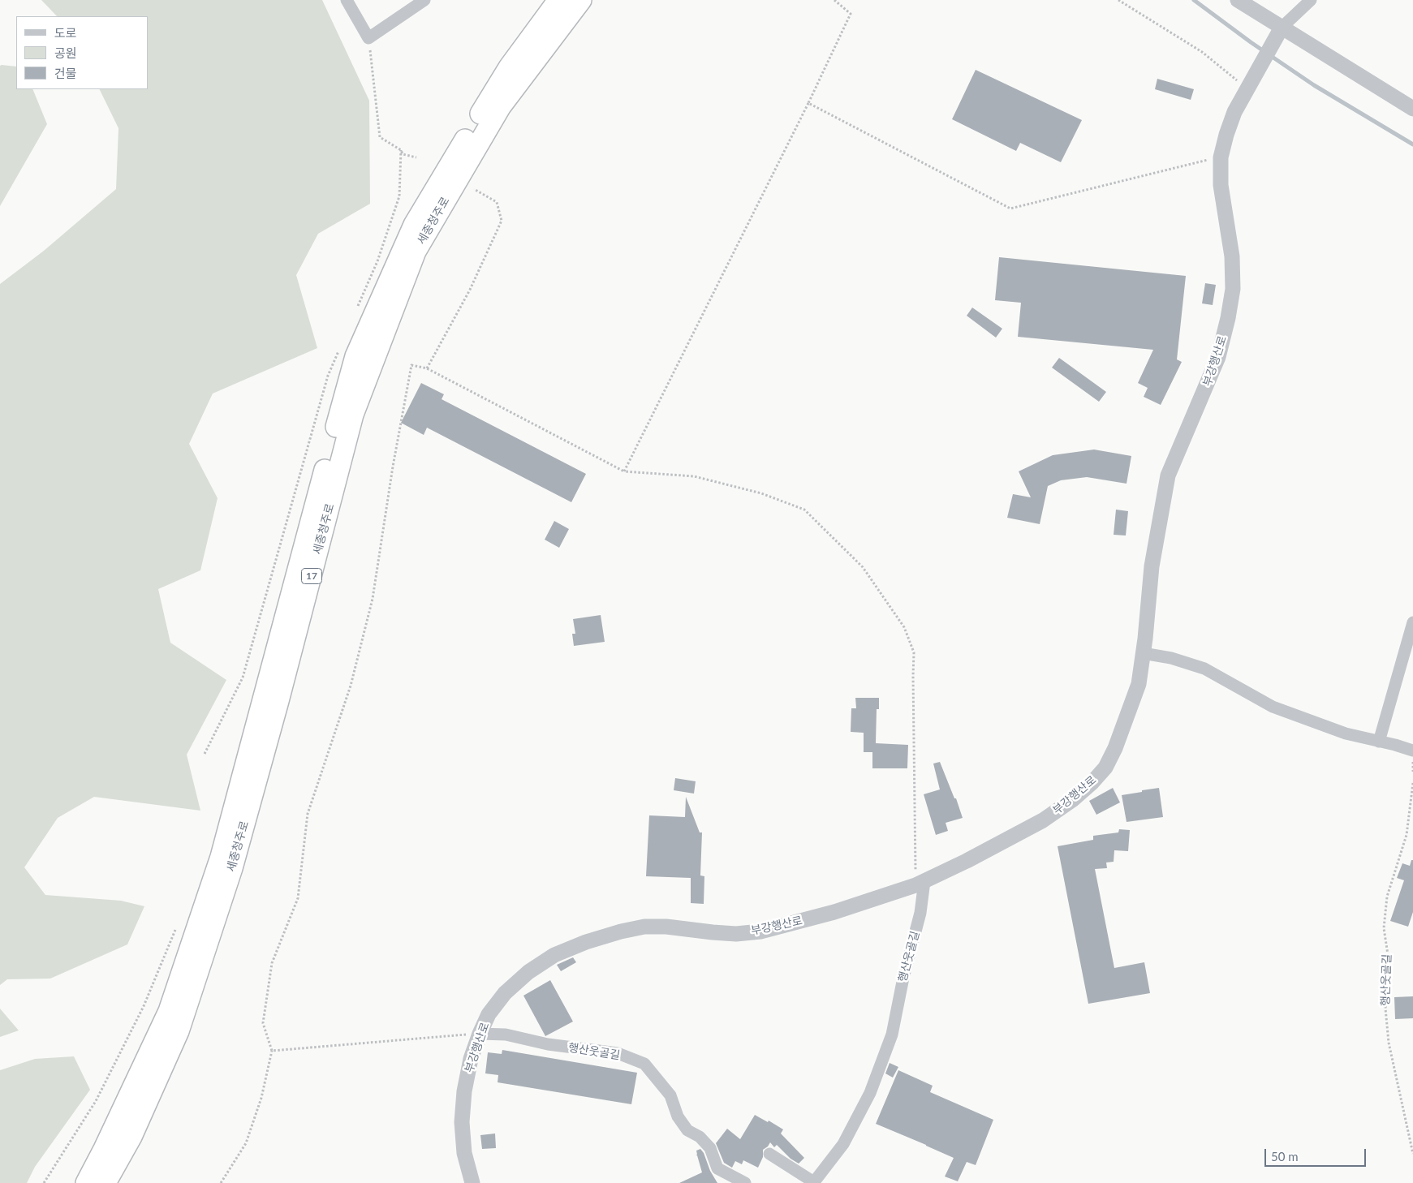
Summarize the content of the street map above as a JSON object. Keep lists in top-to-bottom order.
{
  "streets": {
    "highway": ["세종청주로", "17"],
    "street": ["부강행산로", "행산웃골길"]
  },
  "crossings": [
    ["부강행산로", "행산웃골길"]
  ],
  "legend": ["도로", "공원", "건물"],
  "scale_bar": "50 m"
}
